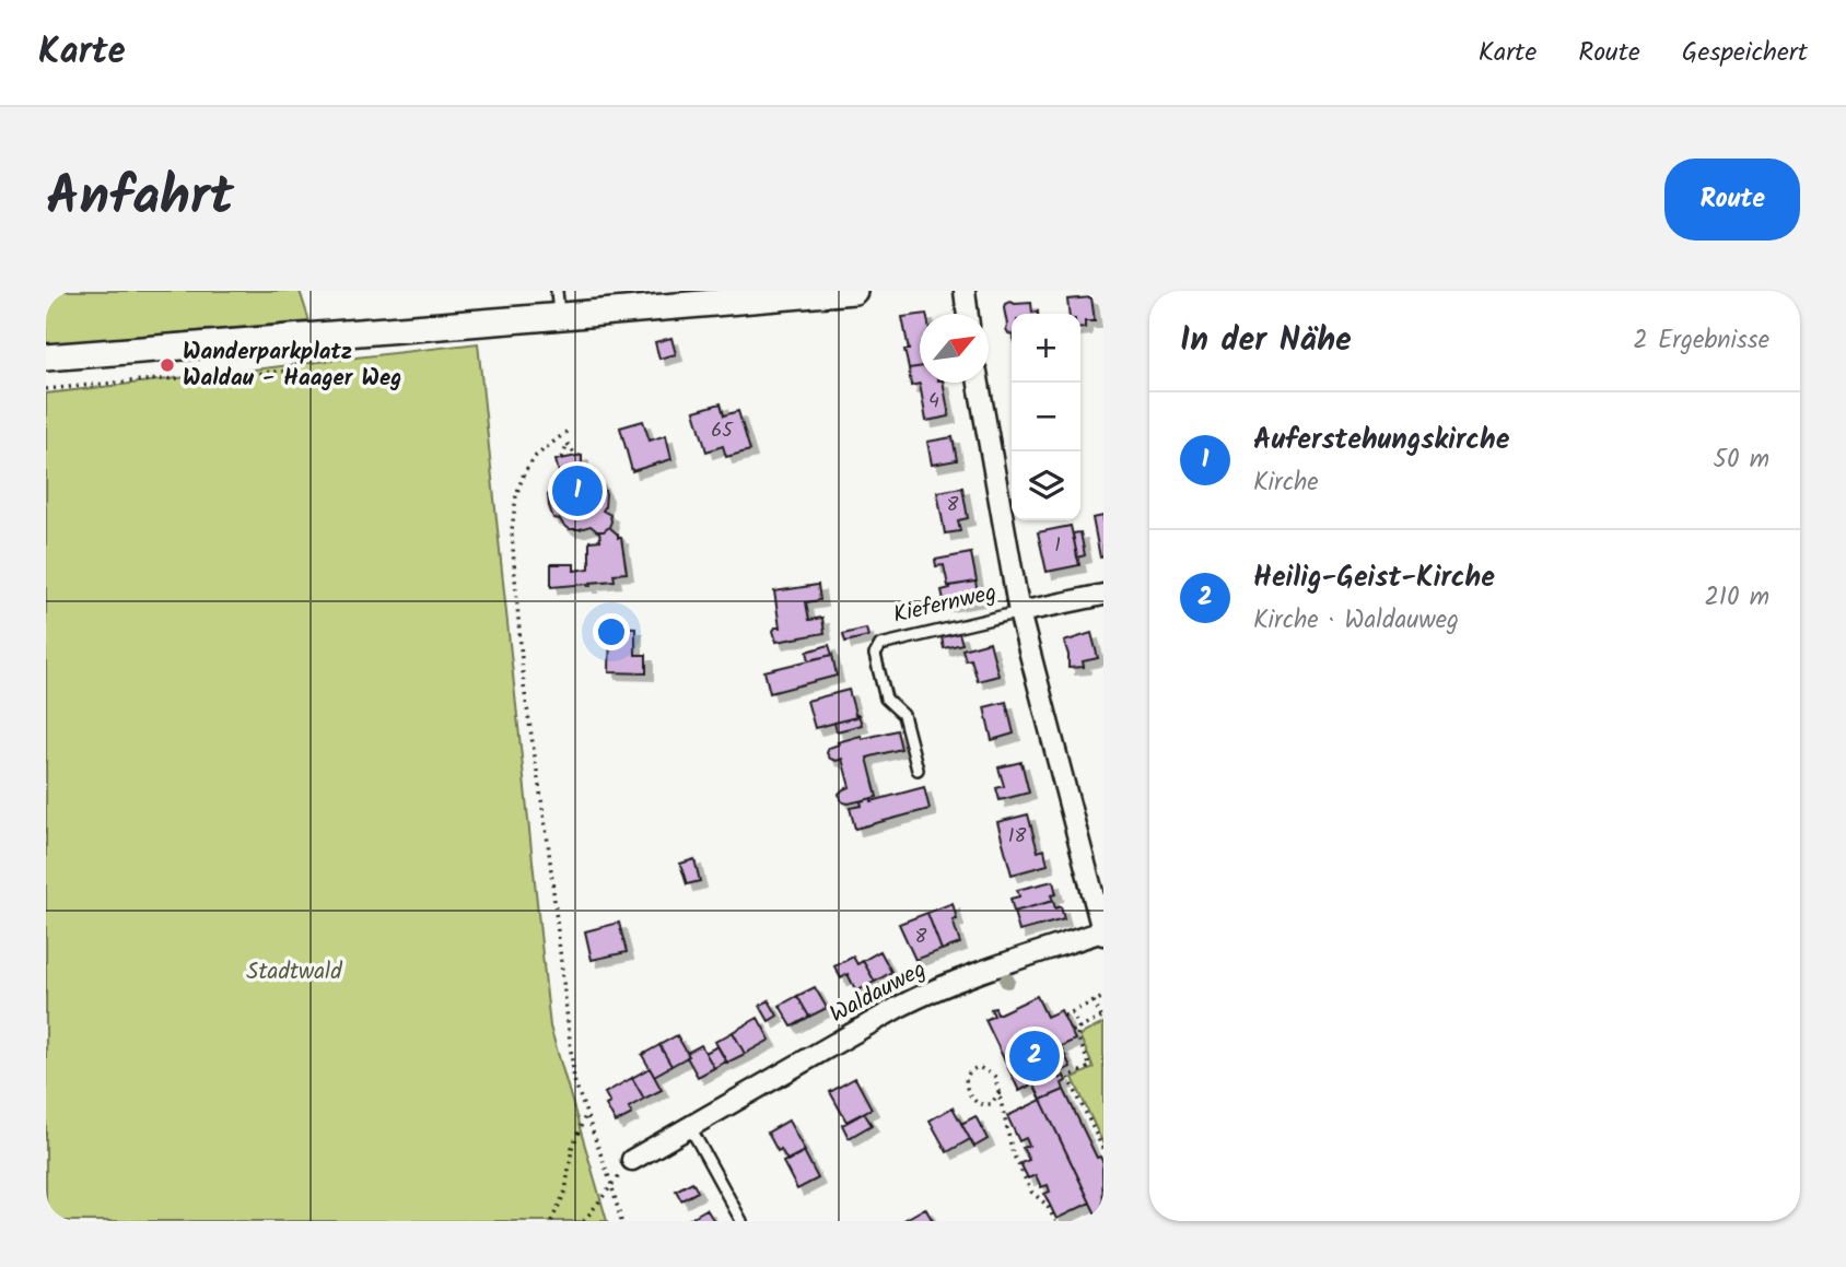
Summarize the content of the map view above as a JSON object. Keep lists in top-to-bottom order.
{
  "streets": {
    "street": ["Kiefernweg", "Waldauweg"]
  },
  "crossings": [
    ["Kiefernweg", "Waldauweg"]
  ],
  "parks": ["Stadtwald"],
  "places": ["Wanderparkplatz Waldau - Haager Weg"],
  "house_numbers": [
    "4",
    "65",
    "8",
    "1",
    "18",
    "8"
  ],
  "north": "top right",
  "page": {
    "header": "Karte",
    "nav": ["Karte", "Route", "Gespeichert"],
    "title": "Anfahrt",
    "buttons": "Route",
    "heading": ["In der Nähe", "2 Ergebnisse"],
    "map_buttons": ["+", "−"],
    "list": [
      {
        "mark": "1",
        "name": "Auferstehungskirche",
        "note": "Kirche",
        "value": "50 m"
      },
      {
        "mark": "2",
        "name": "Heilig-Geist-Kirche",
        "note": "Kirche · Waldauweg",
        "value": "210 m"
      }
    ],
    "pins": ["1", "2"]
  }
}
